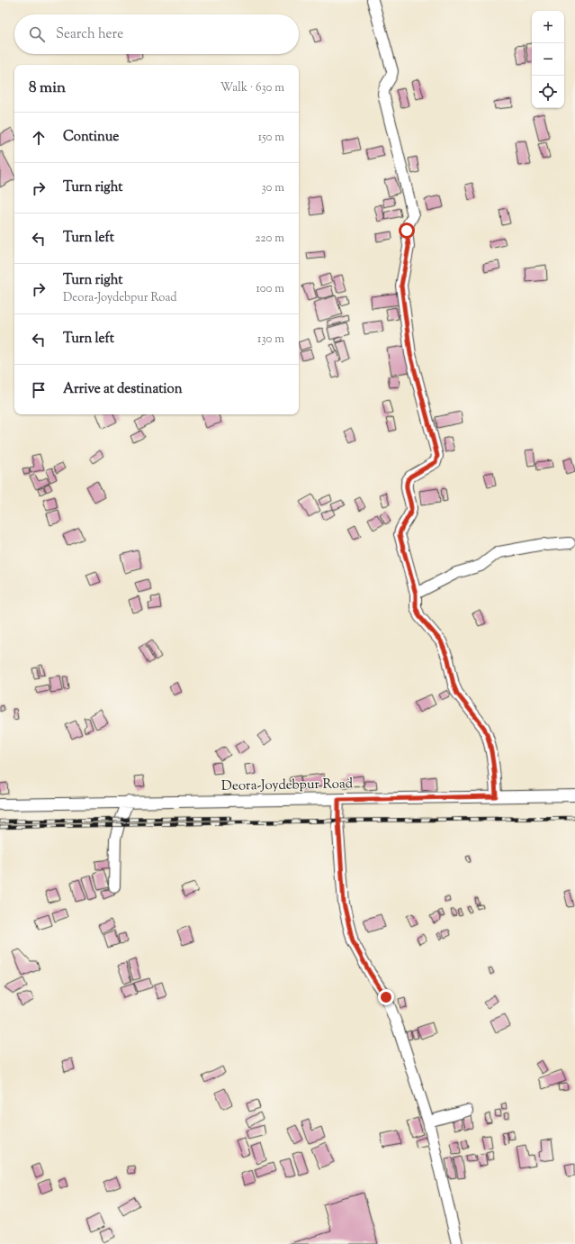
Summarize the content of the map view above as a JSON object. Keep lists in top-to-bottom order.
{
  "streets": {
    "street": ["Deora-Joydebpur Road"]
  },
  "page": {
    "map_buttons": ["+", "−"],
    "search": "Search here",
    "heading": ["8 min", "Walk · 630 m"],
    "list": [
      ["Continue", "150 m"],
      ["Turn right", "30 m"],
      ["Turn left", "220 m"],
      ["Turn right", "Deora-Joydebpur Road", "100 m"],
      ["Turn left", "130 m"],
      "Arrive at destination"
    ]
  }
}
